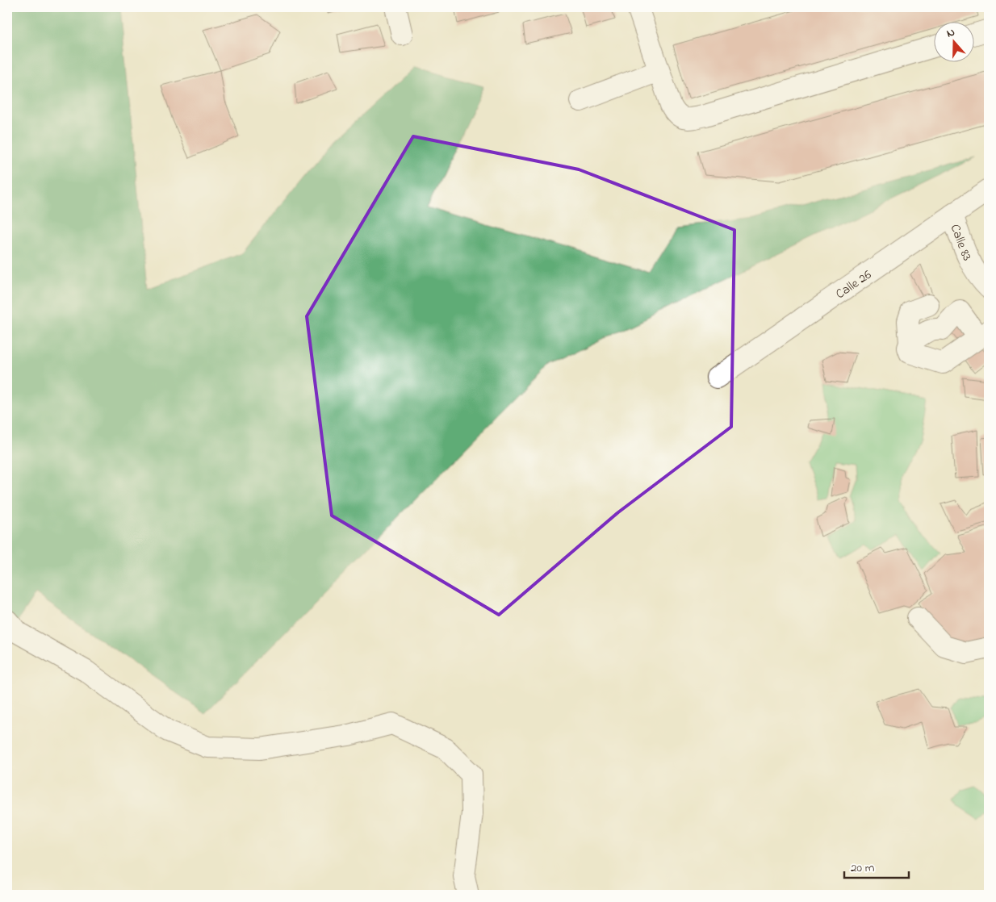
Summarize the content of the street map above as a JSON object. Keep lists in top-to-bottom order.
{
  "streets": {
    "street": ["Calle 83", "Calle 26"]
  },
  "crossings": [
    ["Calle 83", "Calle 26"]
  ],
  "scale_bar": "20 m",
  "north": "top"
}
